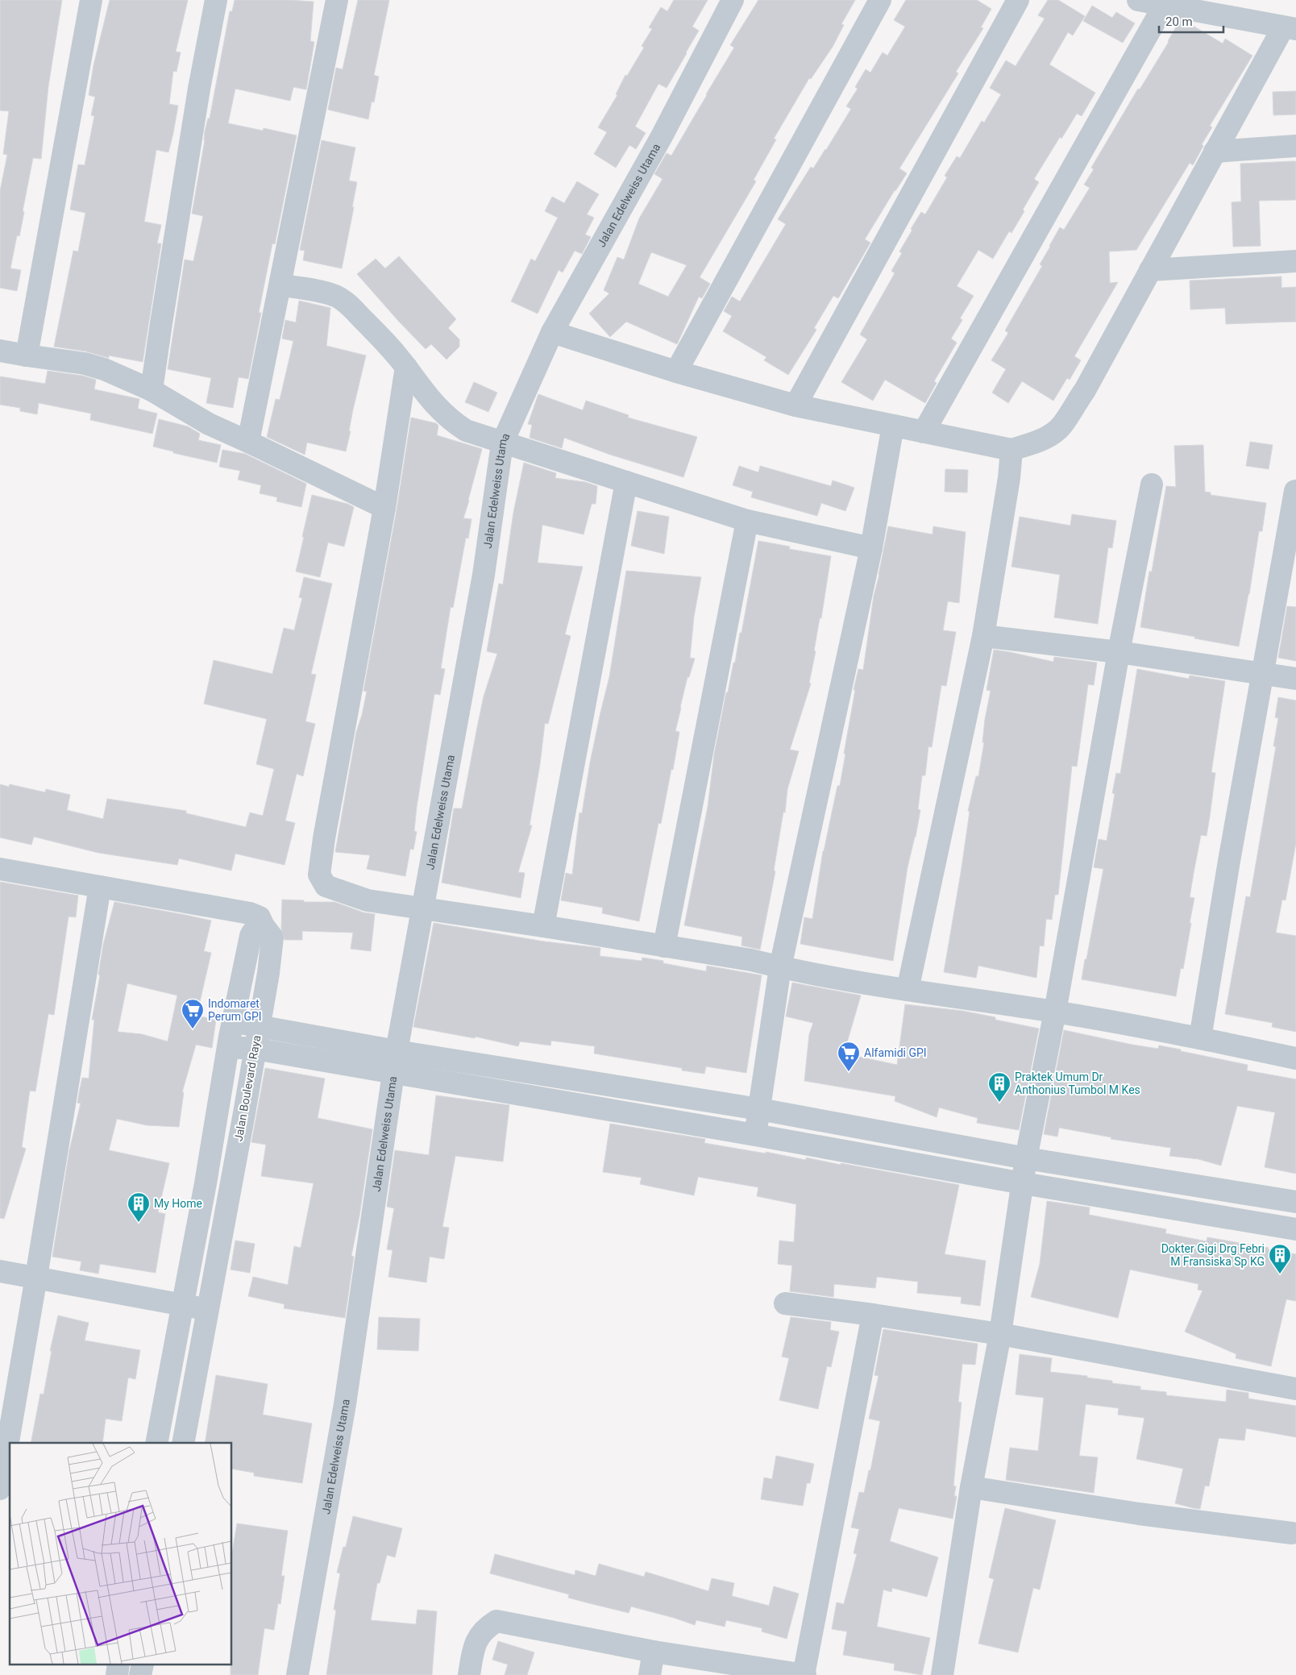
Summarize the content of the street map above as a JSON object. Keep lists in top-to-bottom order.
{
  "streets": {
    "street": ["Jalan Edelweiss Utama", "Jalan Boulevard Raya"]
  },
  "places": {
    "supermarket": ["Indomaret Perum GPI", "Alfamidi GPI"],
    "building": ["Praktek Umum Dr Anthonius Tumbol M Kes", "My Home", "Dokter Gigi Drg Febri M Fransiska Sp KG"]
  },
  "scale_bar": "20 m"
}
